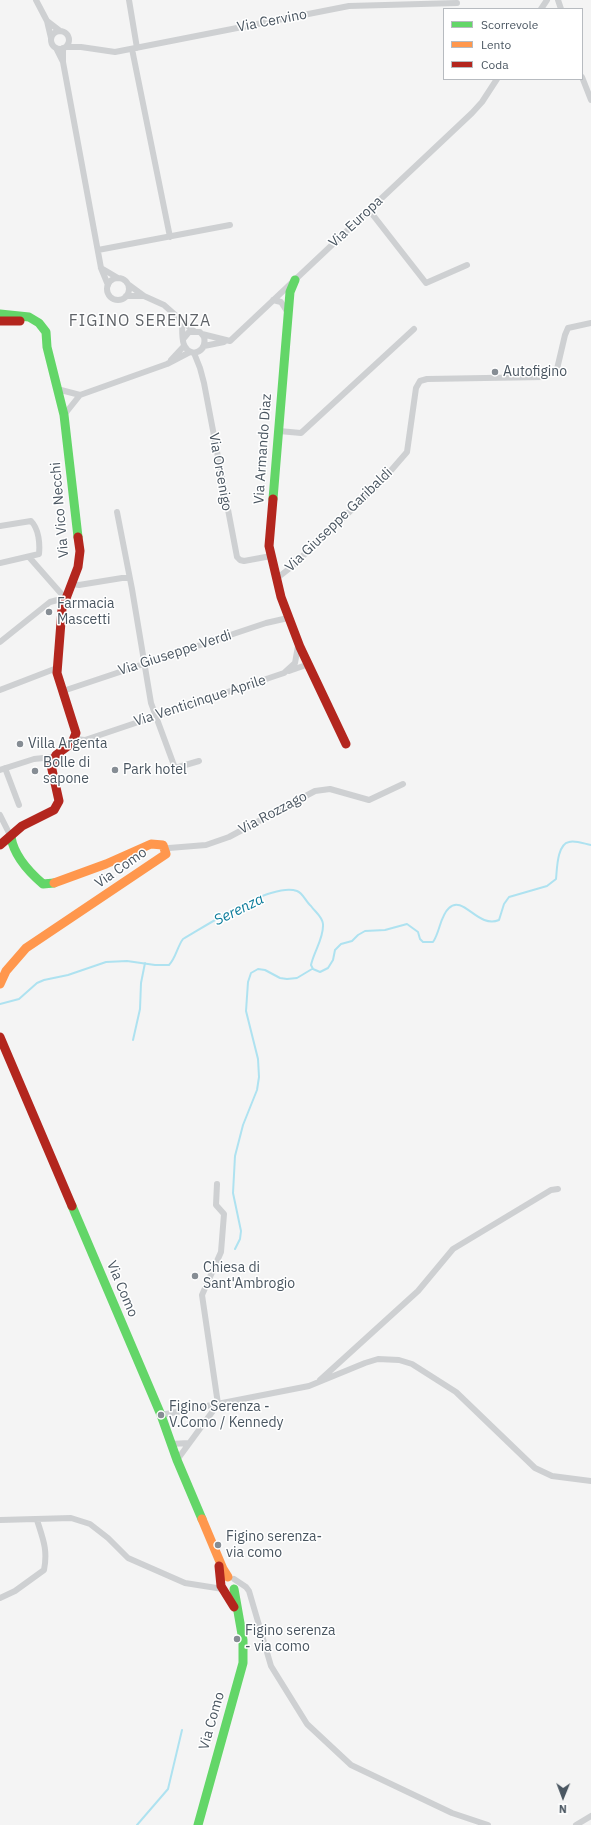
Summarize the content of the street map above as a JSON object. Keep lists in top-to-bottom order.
{
  "streets": {
    "street": [
      "Via Cervino",
      "Via Europa",
      "Via Armando Diaz",
      "Via Orsenigo",
      "Via Vico Necchi",
      "Via Giuseppe Garibaldi",
      "Via Giuseppe Verdi",
      "Via Venticinque Aprile",
      "Via Rozzago",
      "Via Como"
    ]
  },
  "crossings": [
    ["Via Europa", "Via Armando Diaz"],
    ["Via Armando Diaz", "Via Orsenigo"],
    ["Via Armando Diaz", "Via Giuseppe Garibaldi"],
    ["Via Armando Diaz", "Via Giuseppe Verdi"],
    ["Via Armando Diaz", "Via Venticinque Aprile"],
    ["Via Vico Necchi", "Via Giuseppe Verdi"],
    ["Via Vico Necchi", "Via Venticinque Aprile"],
    ["Via Rozzago", "Via Como"]
  ],
  "districts": ["FIGINO SERENZA"],
  "water": ["Serenza"],
  "places": [
    "Autofigino",
    "Farmacia Mascetti",
    "Villa Argenta",
    "Park hotel",
    "Bolle di sapone",
    "Chiesa di Sant'Ambrogio",
    "Figino Serenza - V.Como / Kennedy",
    "Figino serenza- via como",
    "Figino serenza - via como"
  ],
  "legend": ["Scorrevole", "Lento", "Coda"],
  "north": "bottom"
}
